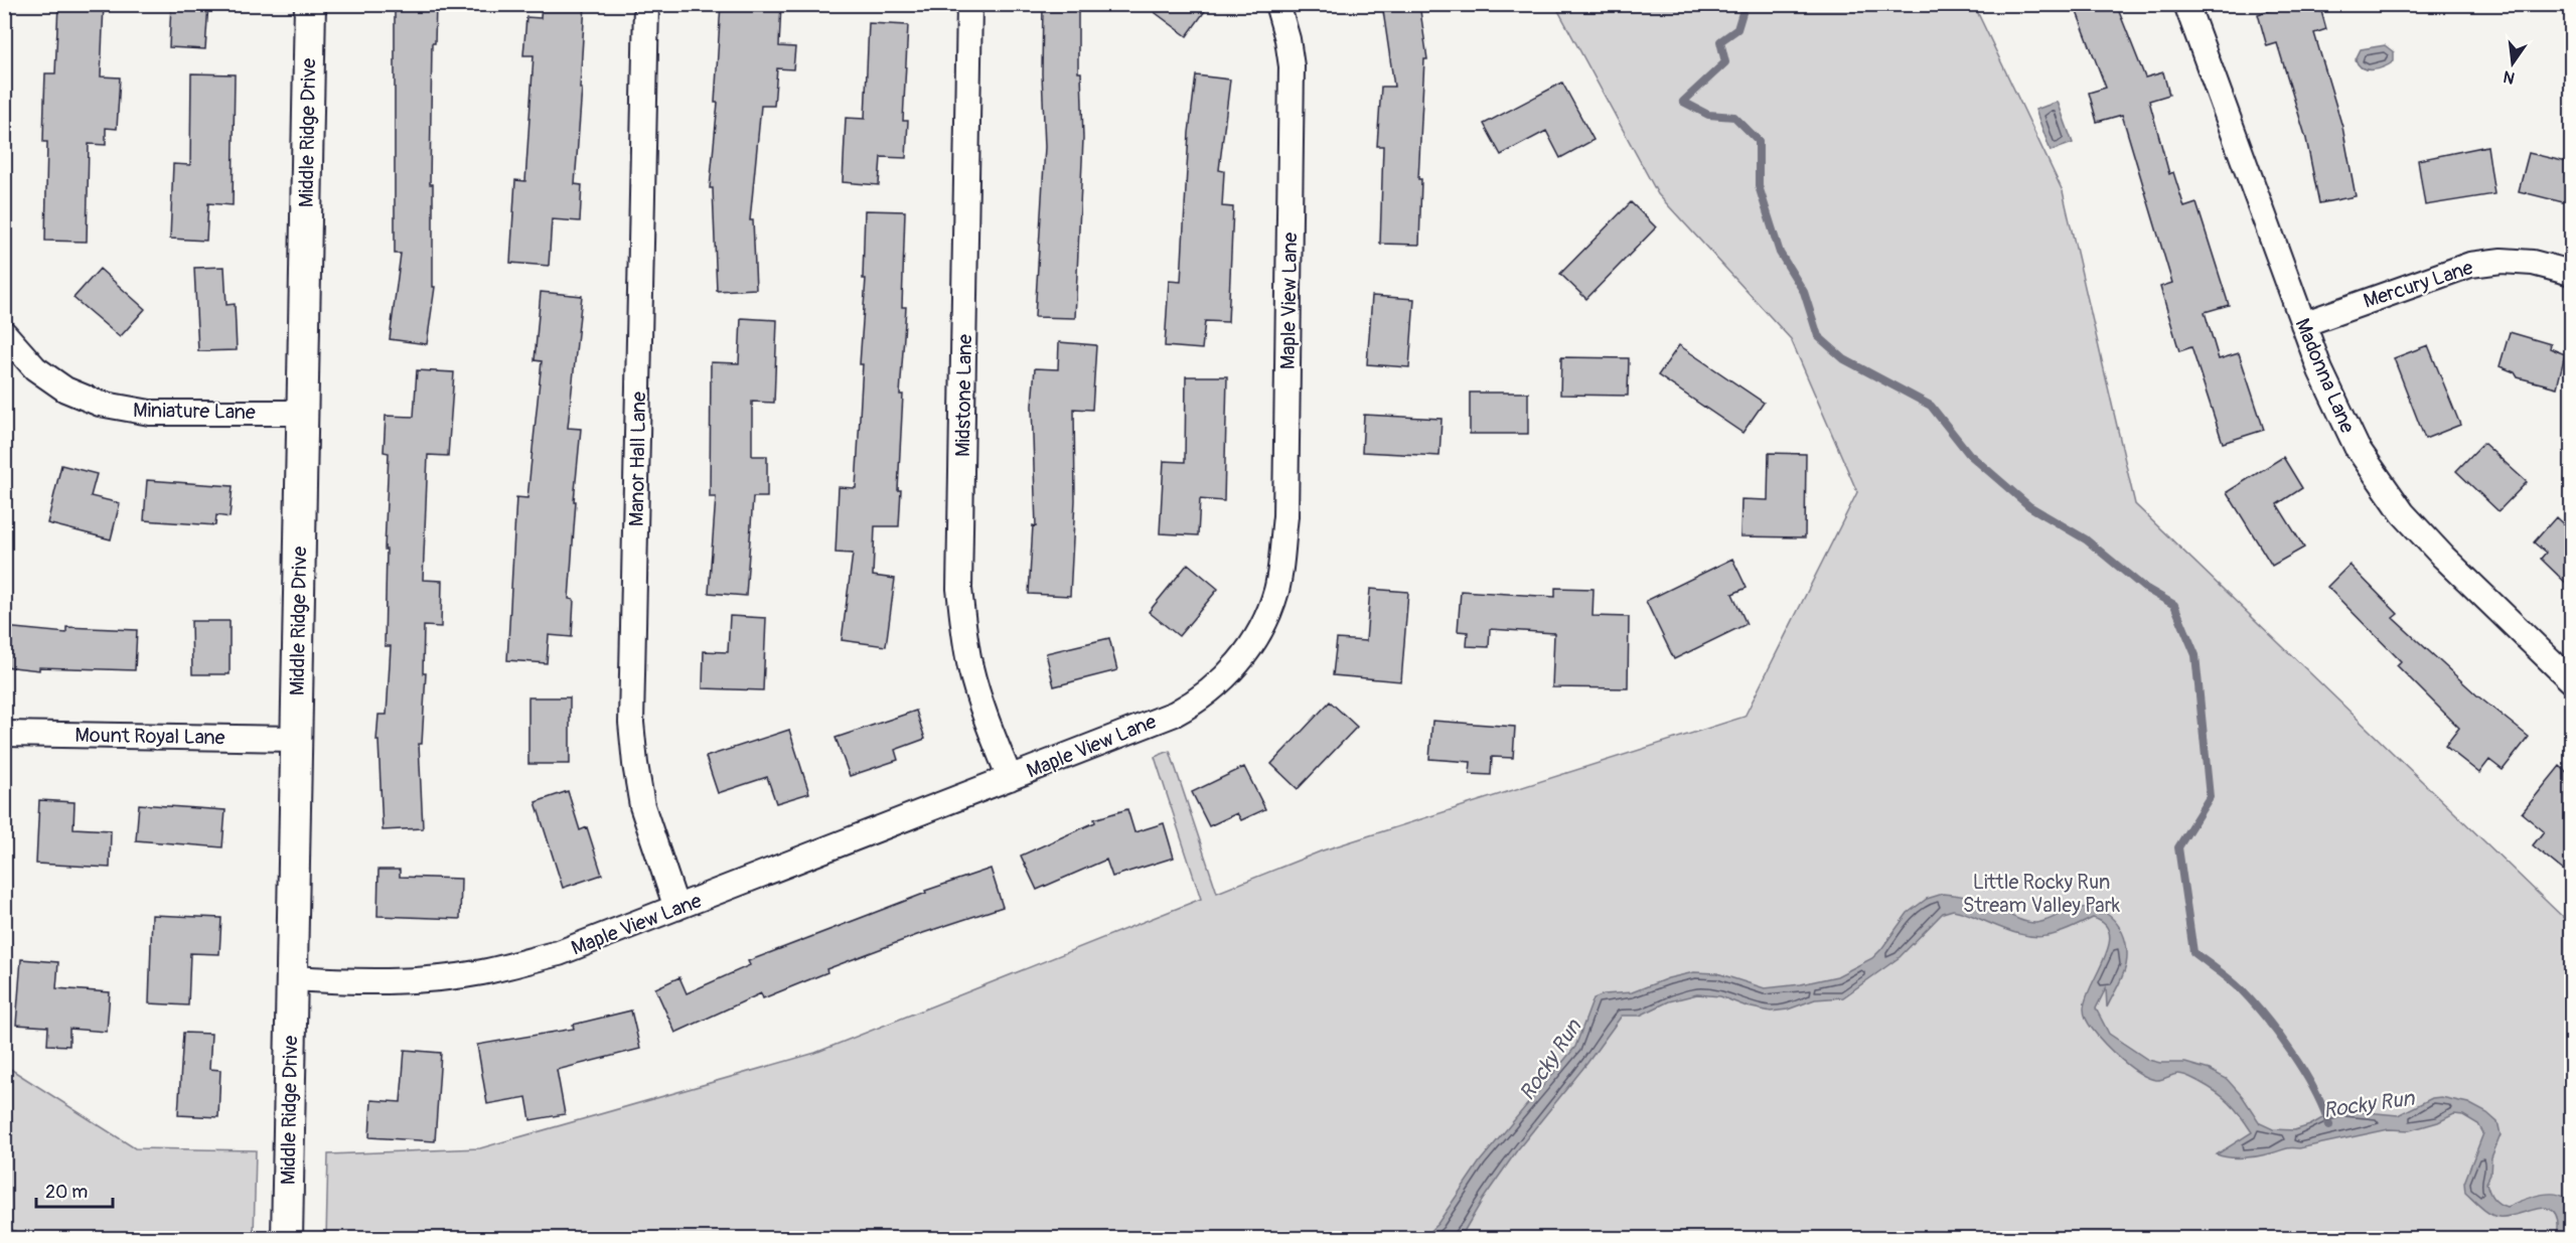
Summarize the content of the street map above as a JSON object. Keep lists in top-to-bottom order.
{
  "streets": {
    "street": [
      "Middle Ridge Drive",
      "Mercury Lane",
      "Maple View Lane",
      "Madonna Lane",
      "Midstone Lane",
      "Miniature Lane",
      "Manor Hall Lane",
      "Mount Royal Lane"
    ]
  },
  "crossings": [
    ["Middle Ridge Drive", "Maple View Lane"],
    ["Middle Ridge Drive", "Miniature Lane"],
    ["Middle Ridge Drive", "Mount Royal Lane"],
    ["Mercury Lane", "Madonna Lane"],
    ["Maple View Lane", "Midstone Lane"],
    ["Maple View Lane", "Manor Hall Lane"]
  ],
  "water": ["Rocky Run"],
  "parks": ["Little Rocky Run Stream Valley Park"],
  "scale_bar": "20 m",
  "north": "bottom"
}
